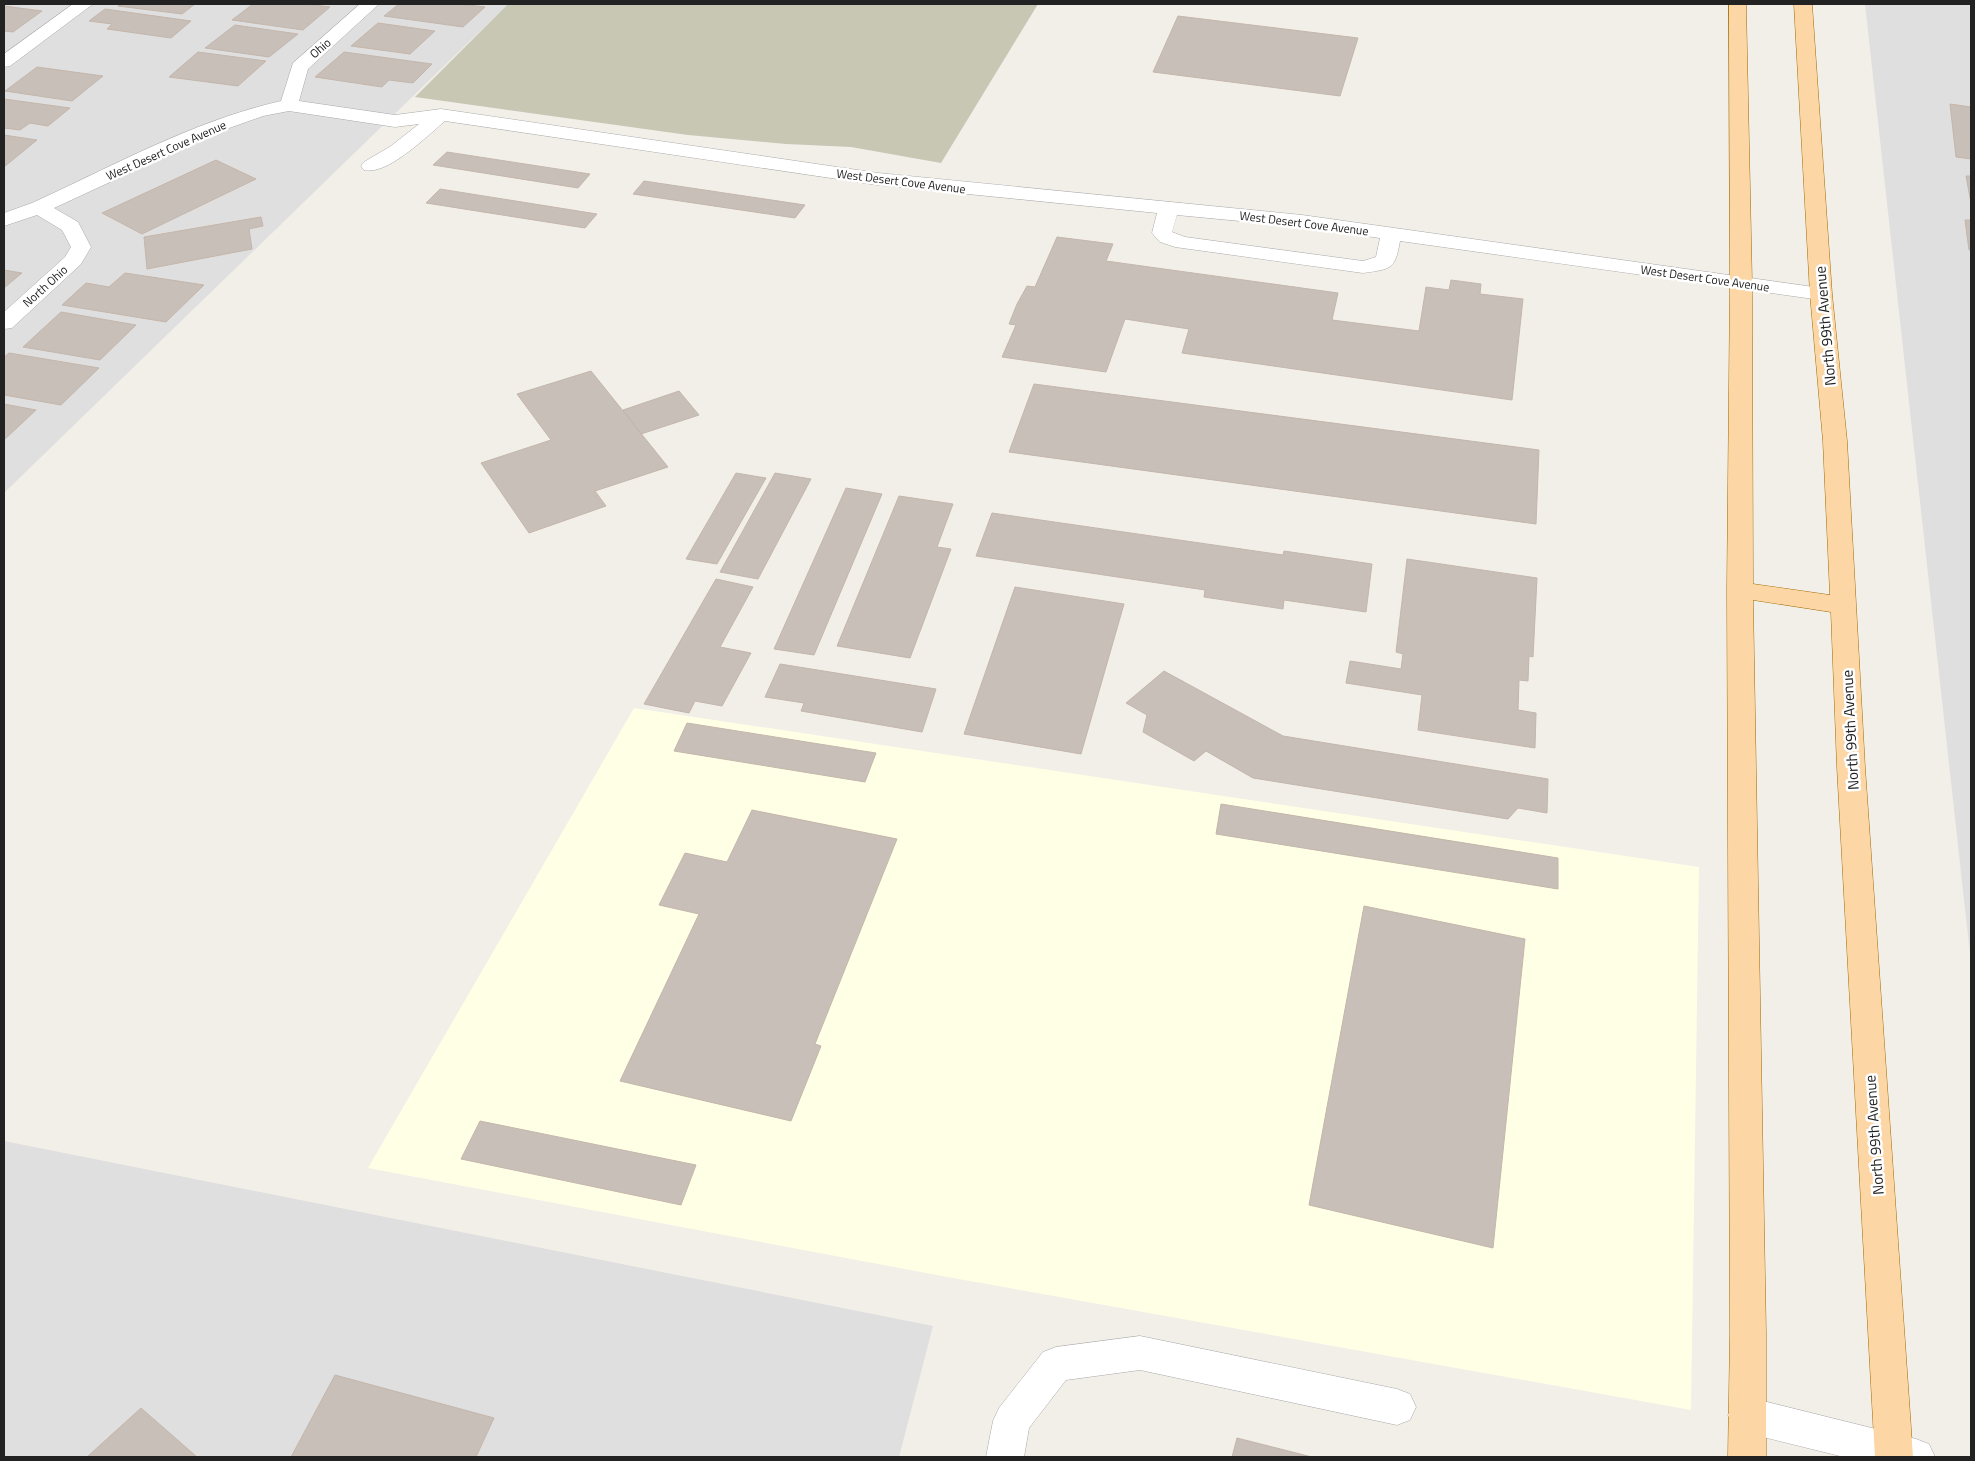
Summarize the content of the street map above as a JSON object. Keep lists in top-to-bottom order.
{
  "streets": {
    "main road": ["North 99th Avenue"],
    "street": ["Ohio", "West Desert Cove Avenue", "North Ohio"]
  },
  "crossings": [
    ["Ohio", "West Desert Cove Avenue"],
    ["West Desert Cove Avenue", "North Ohio"],
    ["West Desert Cove Avenue", "North 99th Avenue"]
  ]
}
